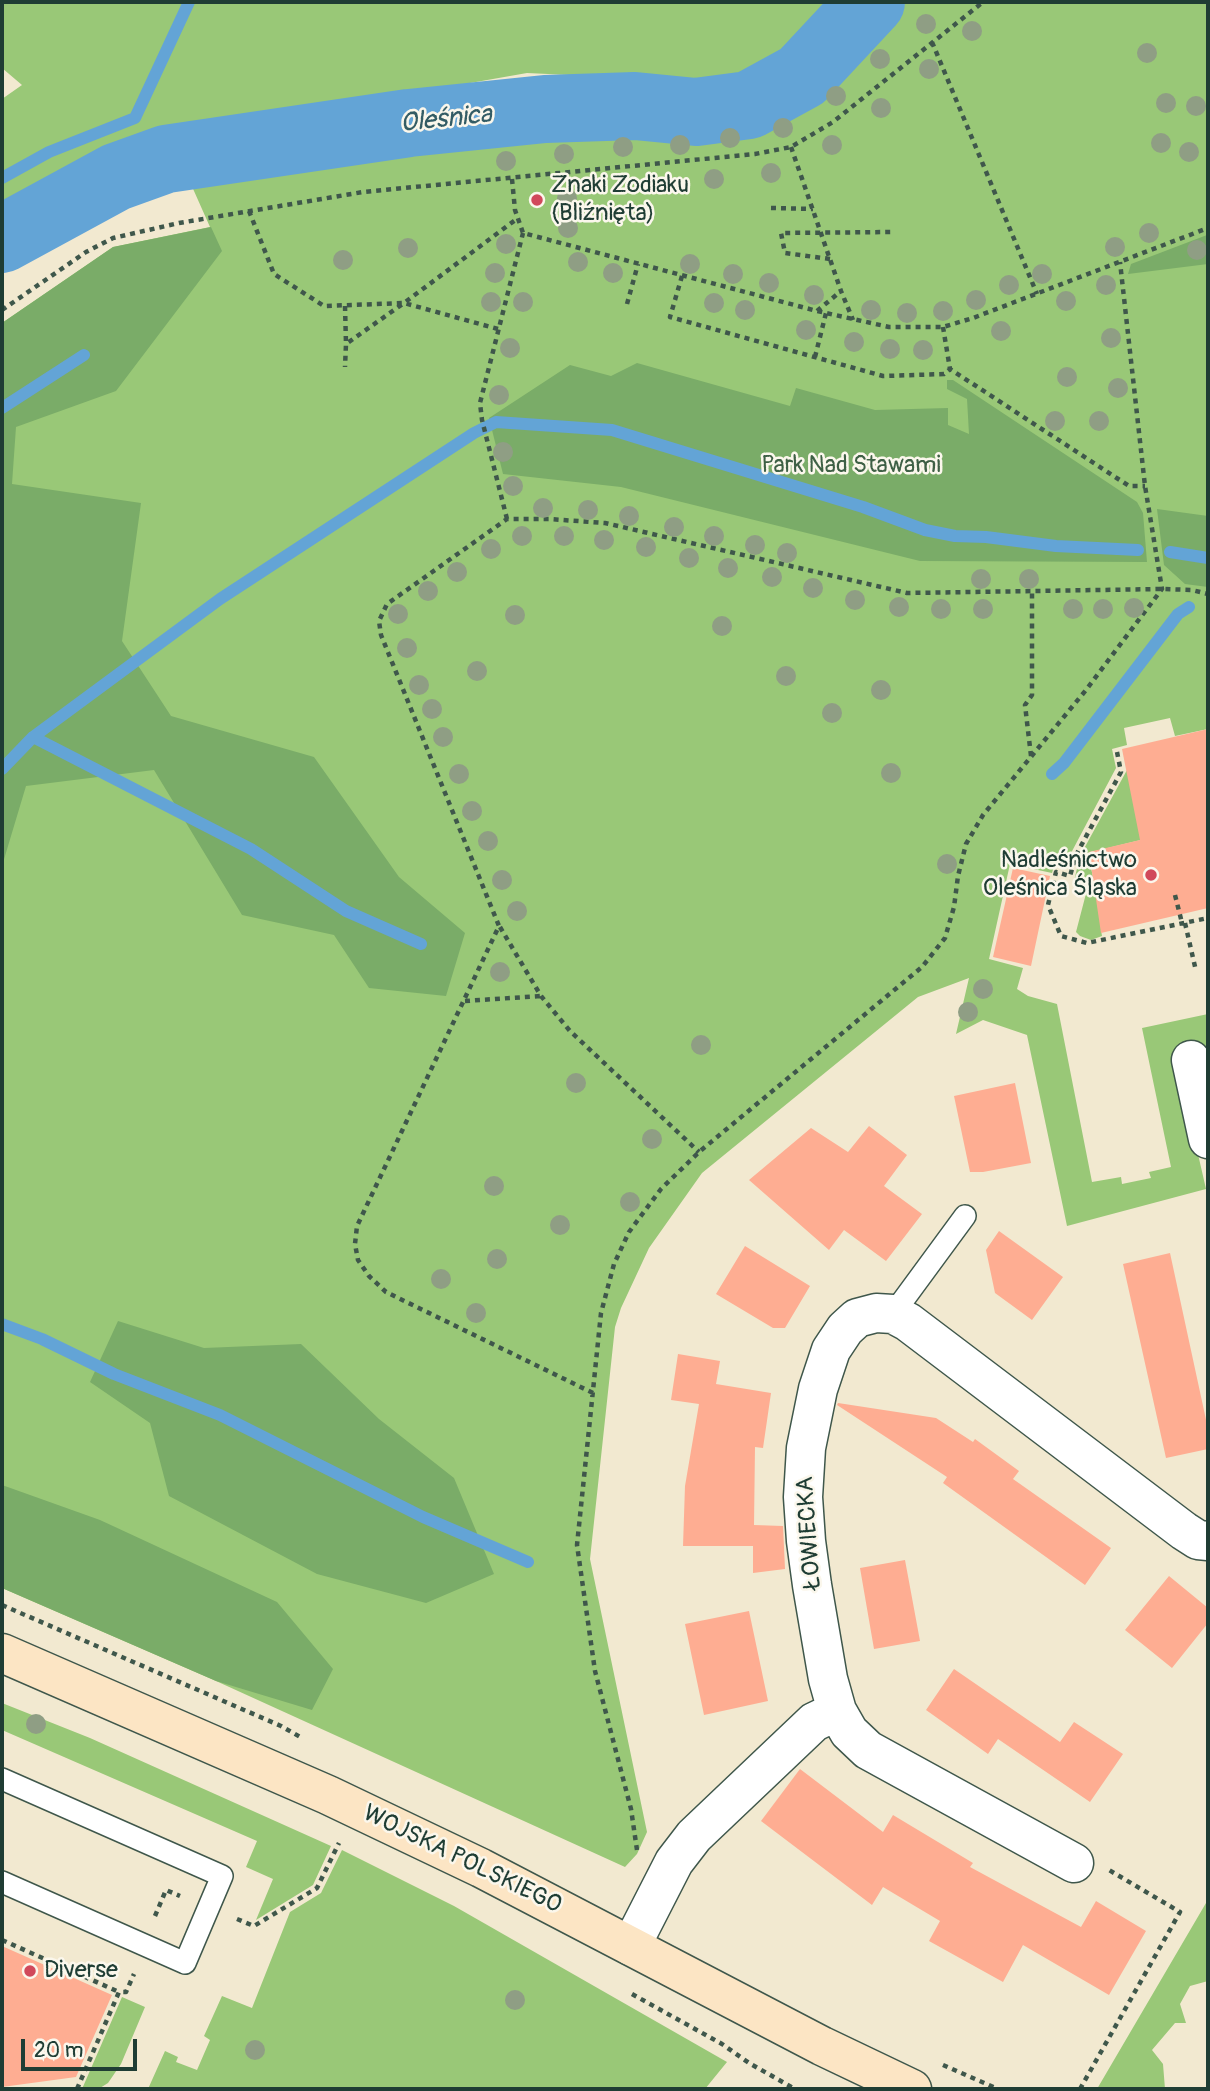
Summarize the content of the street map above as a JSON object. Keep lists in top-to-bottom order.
{
  "streets": {
    "main road": ["WOJSKA POLSKIEGO"],
    "street": ["ŁOWIECKA"]
  },
  "water": ["Oleśnica"],
  "parks": ["Park Nad Stawami"],
  "places": ["Znaki Zodiaku (Bliźnięta)", "Nadleśnictwo Oleśnica Śląska", "Diverse"],
  "scale_bar": "20 m"
}
